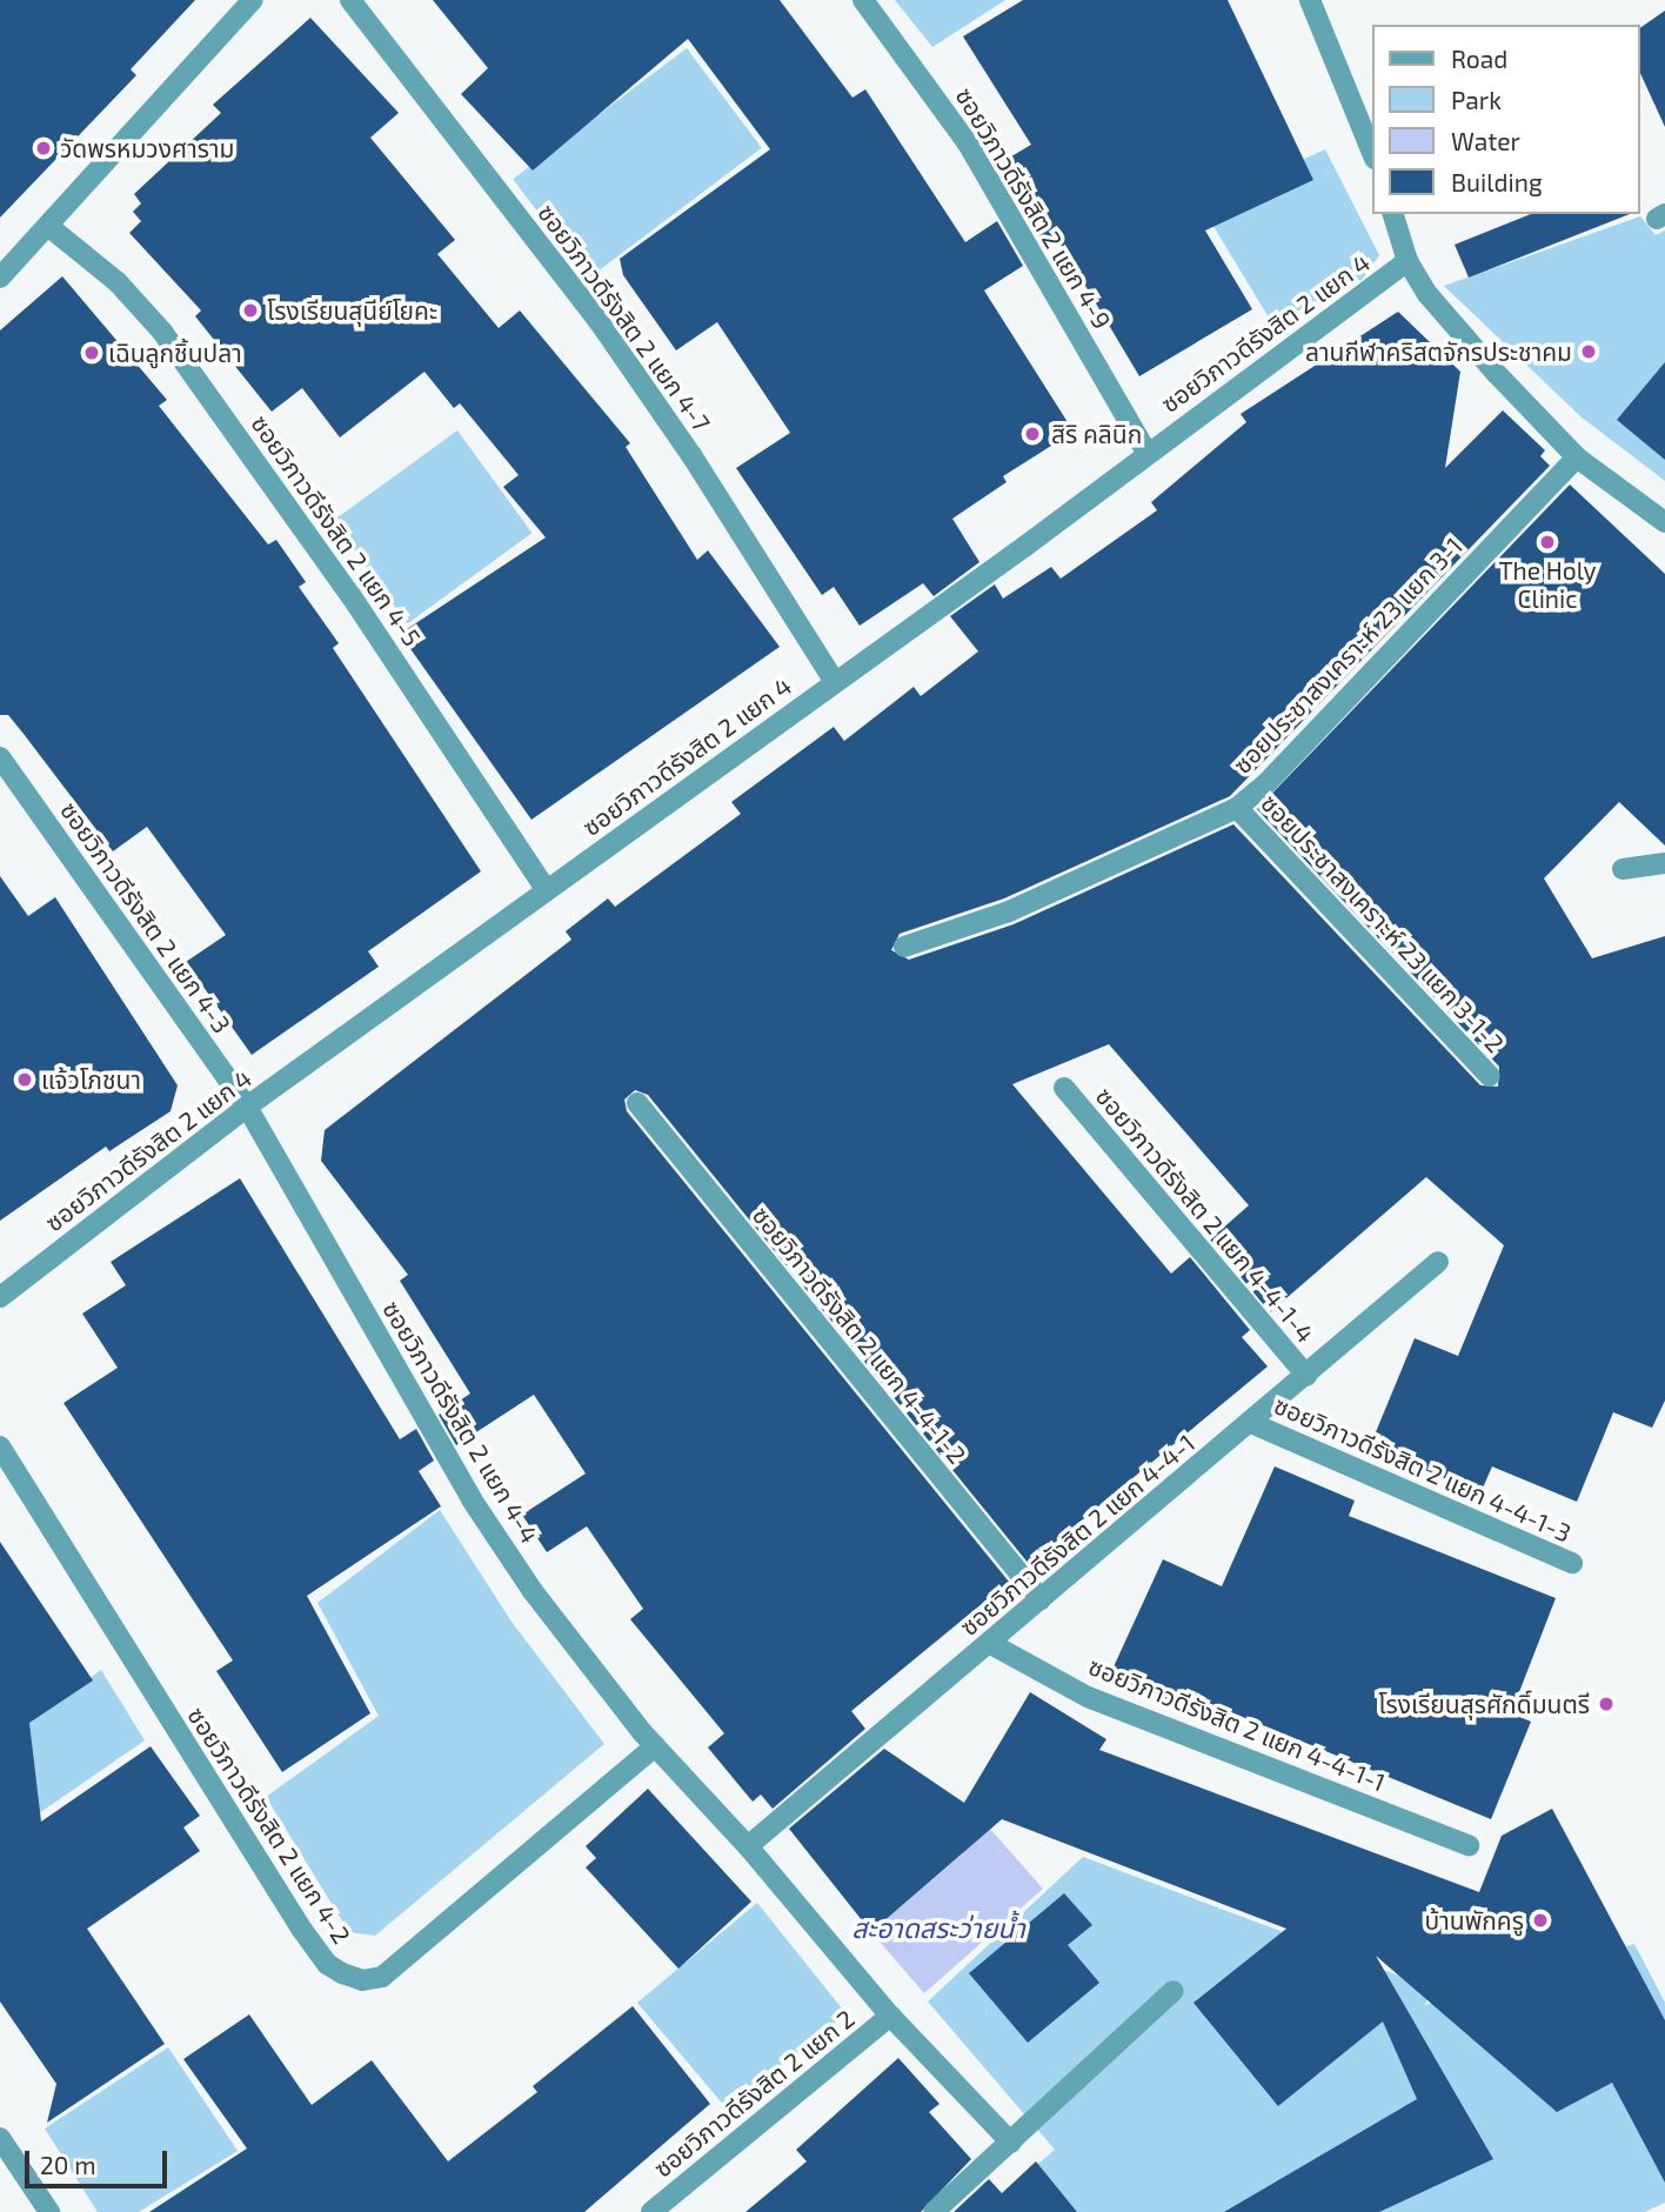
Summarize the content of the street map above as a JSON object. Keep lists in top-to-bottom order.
{
  "streets": {
    "street": [
      "ซอยวิภาวดีรังสิต 2 แยก 4-9",
      "ซอยวิภาวดีรังสิต 2 แยก 4-7",
      "ซอยวิภาวดีรังสิต 2 แยก 4",
      "ซอยวิภาวดีรังสิต 2 แยก 4-5",
      "ซอยประชาสงเคราะห์ 23 แยก 3-1",
      "ซอยวิภาวดีรังสิต 2 แยก 4-3",
      "ซอยประชาสงเคราะห์ 23 แยก 3-1-2",
      "ซอยวิภาวดีรังสิต 2 แยก 4-4-1-4",
      "ซอยวิภาวดีรังสิต 2 แยก 4-4-1-2",
      "ซอยวิภาวดีรังสิต 2 แยก 4-4",
      "ซอยวิภาวดีรังสิต 2 แยก 4-4-1-3",
      "ซอยวิภาวดีรังสิต 2 แยก 4-4-1",
      "ซอยวิภาวดีรังสิต 2 แยก 4-4-1-1",
      "ซอยวิภาวดีรังสิต 2 แยก 4-2",
      "ซอยวิภาวดีรังสิต 2 แยก 2"
    ]
  },
  "crossings": [
    ["ซอยวิภาวดีรังสิต 2 แยก 4-9", "ซอยวิภาวดีรังสิต 2 แยก 4"],
    ["ซอยวิภาวดีรังสิต 2 แยก 4-7", "ซอยวิภาวดีรังสิต 2 แยก 4"],
    ["ซอยวิภาวดีรังสิต 2 แยก 4", "ซอยวิภาวดีรังสิต 2 แยก 4-5"],
    ["ซอยวิภาวดีรังสิต 2 แยก 4", "ซอยวิภาวดีรังสิต 2 แยก 4-3"],
    ["ซอยวิภาวดีรังสิต 2 แยก 4", "ซอยวิภาวดีรังสิต 2 แยก 4-4"],
    ["ซอยประชาสงเคราะห์ 23 แยก 3-1", "ซอยประชาสงเคราะห์ 23 แยก 3-1-2"],
    ["ซอยวิภาวดีรังสิต 2 แยก 4-3", "ซอยวิภาวดีรังสิต 2 แยก 4-4"],
    ["ซอยวิภาวดีรังสิต 2 แยก 4-4-1-4", "ซอยวิภาวดีรังสิต 2 แยก 4-4-1"],
    ["ซอยวิภาวดีรังสิต 2 แยก 4-4-1-2", "ซอยวิภาวดีรังสิต 2 แยก 4-4-1"],
    ["ซอยวิภาวดีรังสิต 2 แยก 4-4", "ซอยวิภาวดีรังสิต 2 แยก 4-4-1"],
    ["ซอยวิภาวดีรังสิต 2 แยก 4-4", "ซอยวิภาวดีรังสิต 2 แยก 4-2"],
    ["ซอยวิภาวดีรังสิต 2 แยก 4-4", "ซอยวิภาวดีรังสิต 2 แยก 2"],
    ["ซอยวิภาวดีรังสิต 2 แยก 4-4-1-3", "ซอยวิภาวดีรังสิต 2 แยก 4-4-1"],
    ["ซอยวิภาวดีรังสิต 2 แยก 4-4-1", "ซอยวิภาวดีรังสิต 2 แยก 4-4-1-1"]
  ],
  "water": ["สะอาดสระว่ายน้ำ"],
  "places": [
    "วัดพรหมวงศาราม",
    "โรงเรียนสุนีย์โยคะ",
    "ลานกีฬาคริสตจักรประชาคม",
    "เฉินลูกชิ้นปลา",
    "สิริ คลินิก",
    "The Holy Clinic",
    "แจ้วโภชนา",
    "โรงเรียนสุรศักดิ์มนตรี",
    "บ้านพักครู"
  ],
  "legend": [
    "Road",
    "Park",
    "Water",
    "Building"
  ],
  "scale_bar": "20 m"
}
